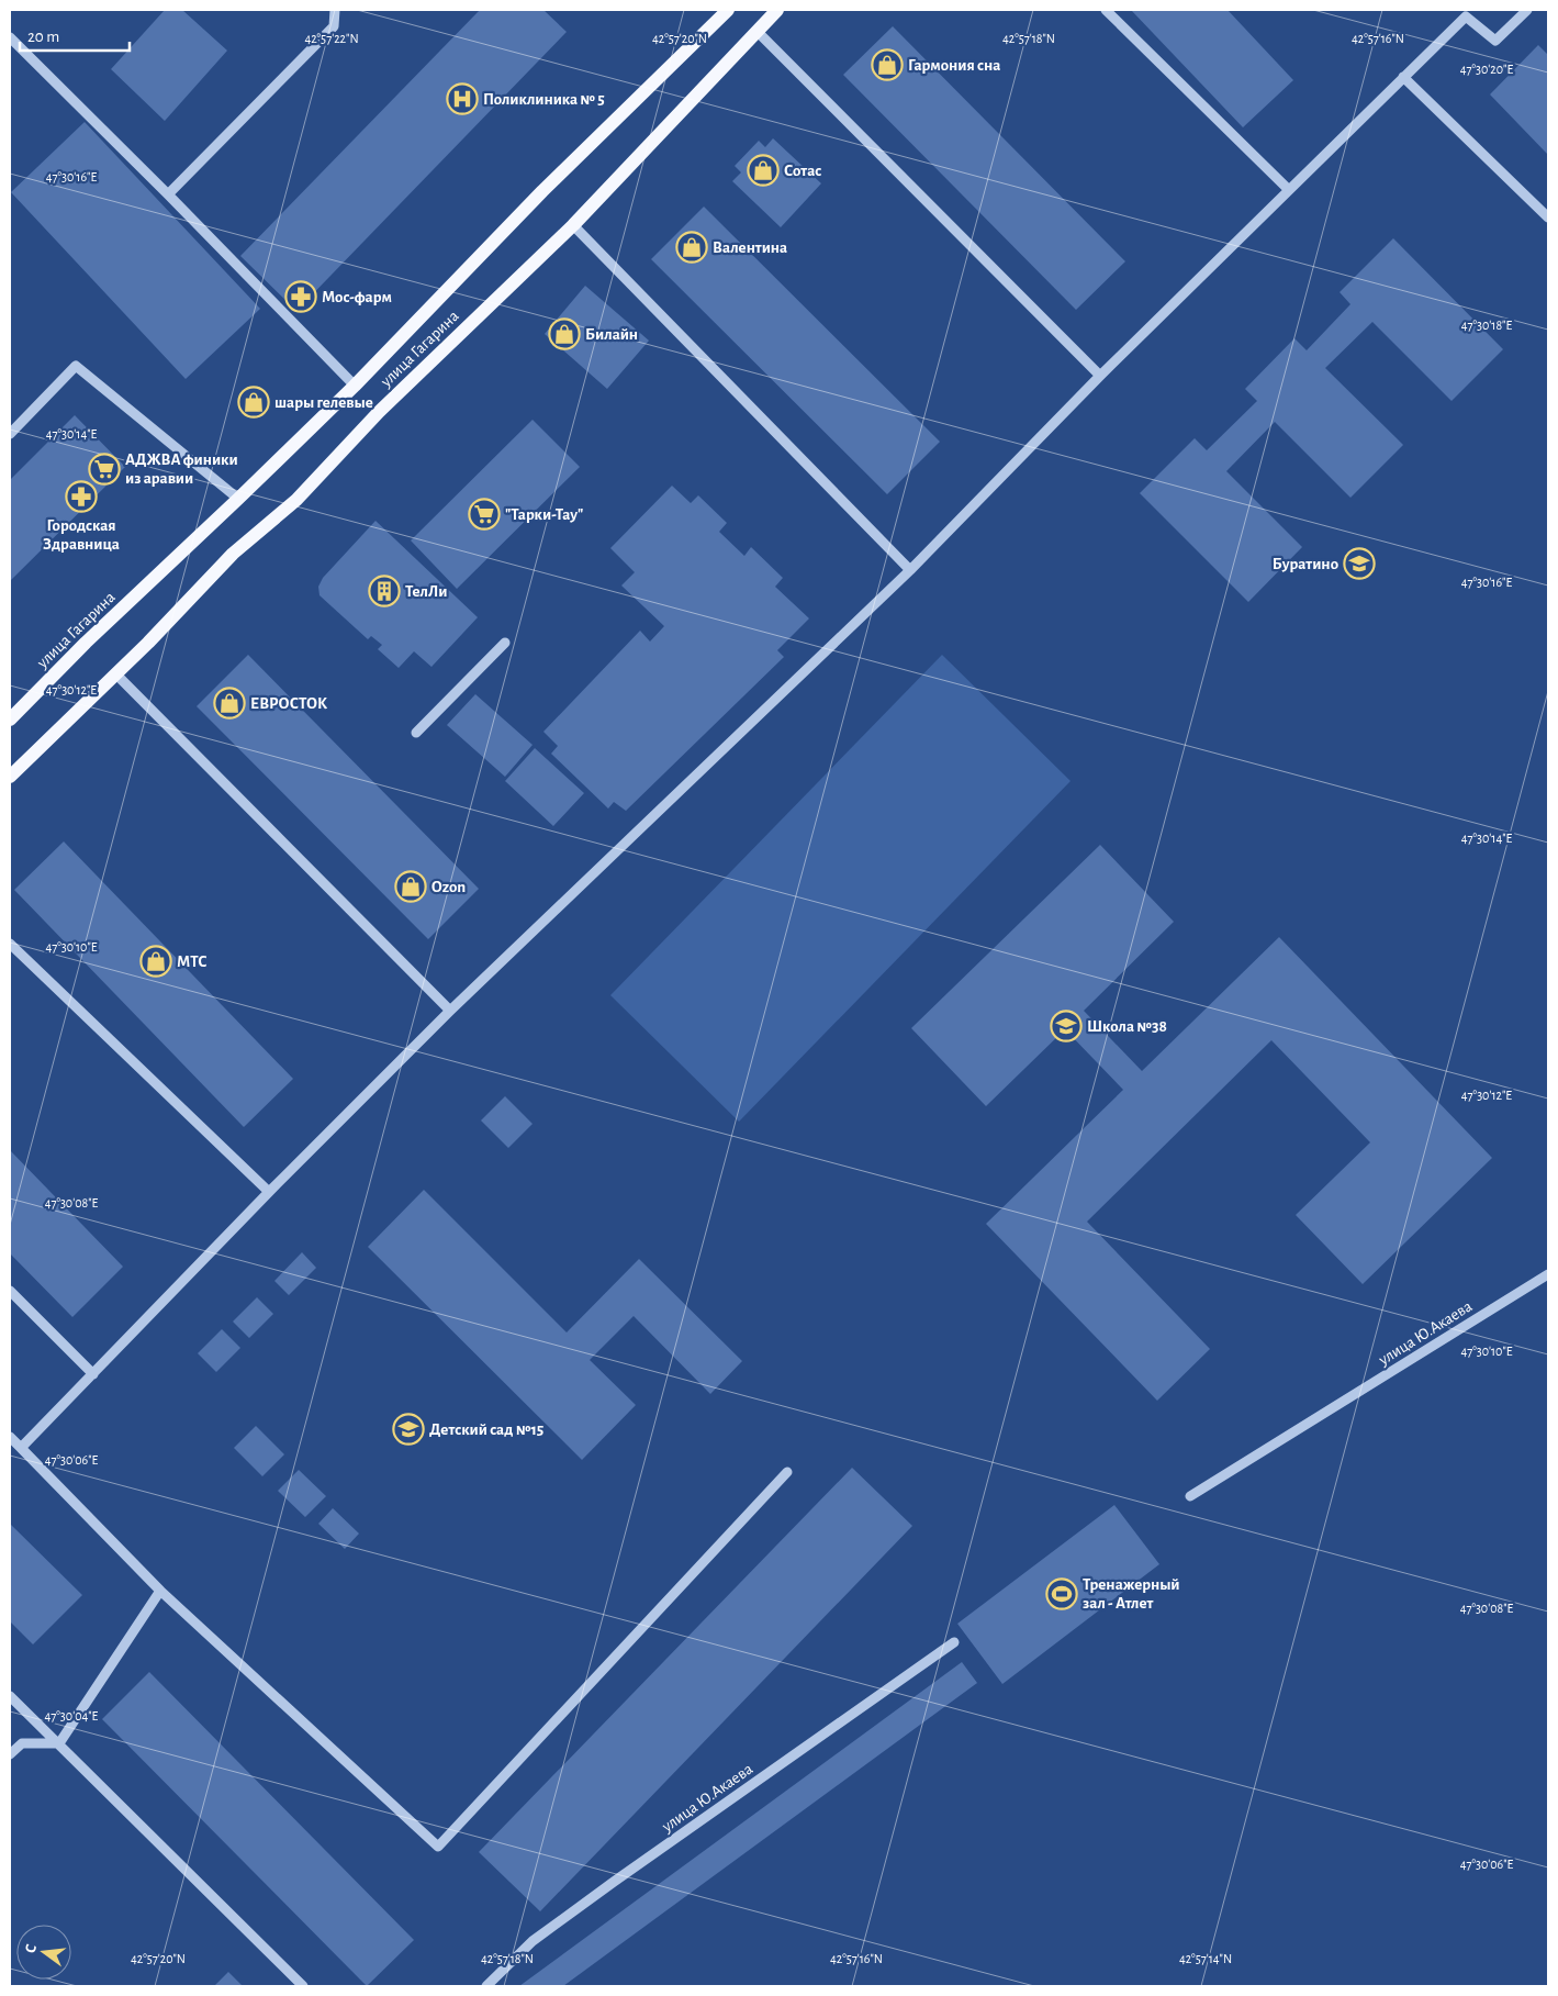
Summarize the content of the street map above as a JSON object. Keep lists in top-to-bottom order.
{
  "streets": {
    "main road": ["улица Гагарина"],
    "street": ["улица Ю.Акаева"]
  },
  "places": {
    "shop": [
      "Гармония сна",
      "Сотас",
      "Валентина",
      "Билайн",
      "шары гелевые",
      "ЕВРОСТОК",
      "Ozon",
      "МТС"
    ],
    "hospital": ["Поликлиника № 5"],
    "pharmacy": ["Мос-фарм", "Городская Здравница"],
    "supermarket": ["АДЖВА финики из аравии", "\"Тарки-Тау\""],
    "school or university": ["Буратино", "Школа №38", "Детский сад №15"],
    "building": ["ТелЛи"],
    "sports": ["Тренажерный зал - Атлет"]
  },
  "scale_bar": "20 m",
  "north": "left",
  "coordinates": [
    "42°57'22\"N",
    "42°57'20\"N",
    "42°57'18\"N",
    "42°57'16\"N",
    "47°30'20\"E",
    "47°30'16\"E",
    "47°30'18\"E",
    "47°30'14\"E",
    "47°30'12\"E",
    "47°30'10\"E",
    "47°30'08\"E",
    "47°30'06\"E",
    "47°30'04\"E",
    "42°57'14\"N"
  ]
}
